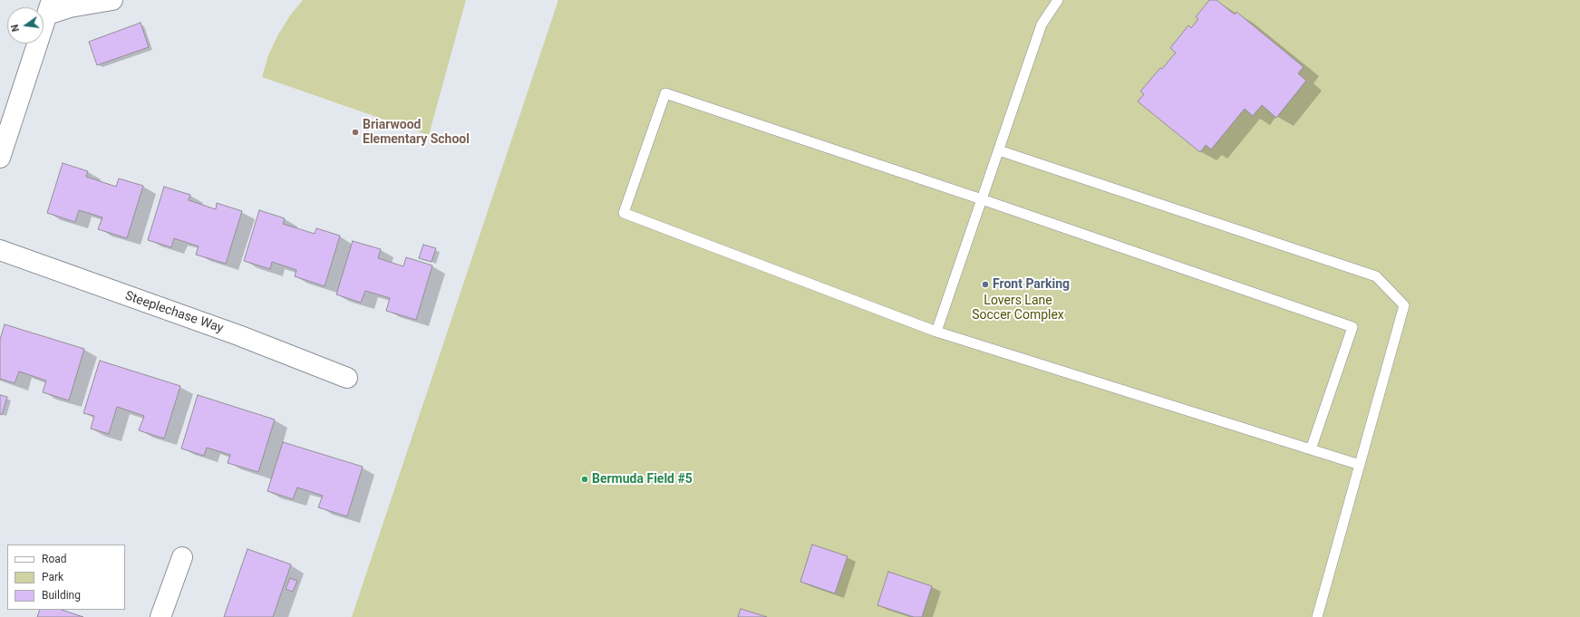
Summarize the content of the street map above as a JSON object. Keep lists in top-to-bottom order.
{
  "streets": {
    "street": ["Steeplechase Way"]
  },
  "parks": ["Lovers Lane Soccer Complex"],
  "places": ["Briarwood Elementary School", "Front Parking", "Bermuda Field #5"],
  "legend": ["Road", "Park", "Building"],
  "north": "left"
}
